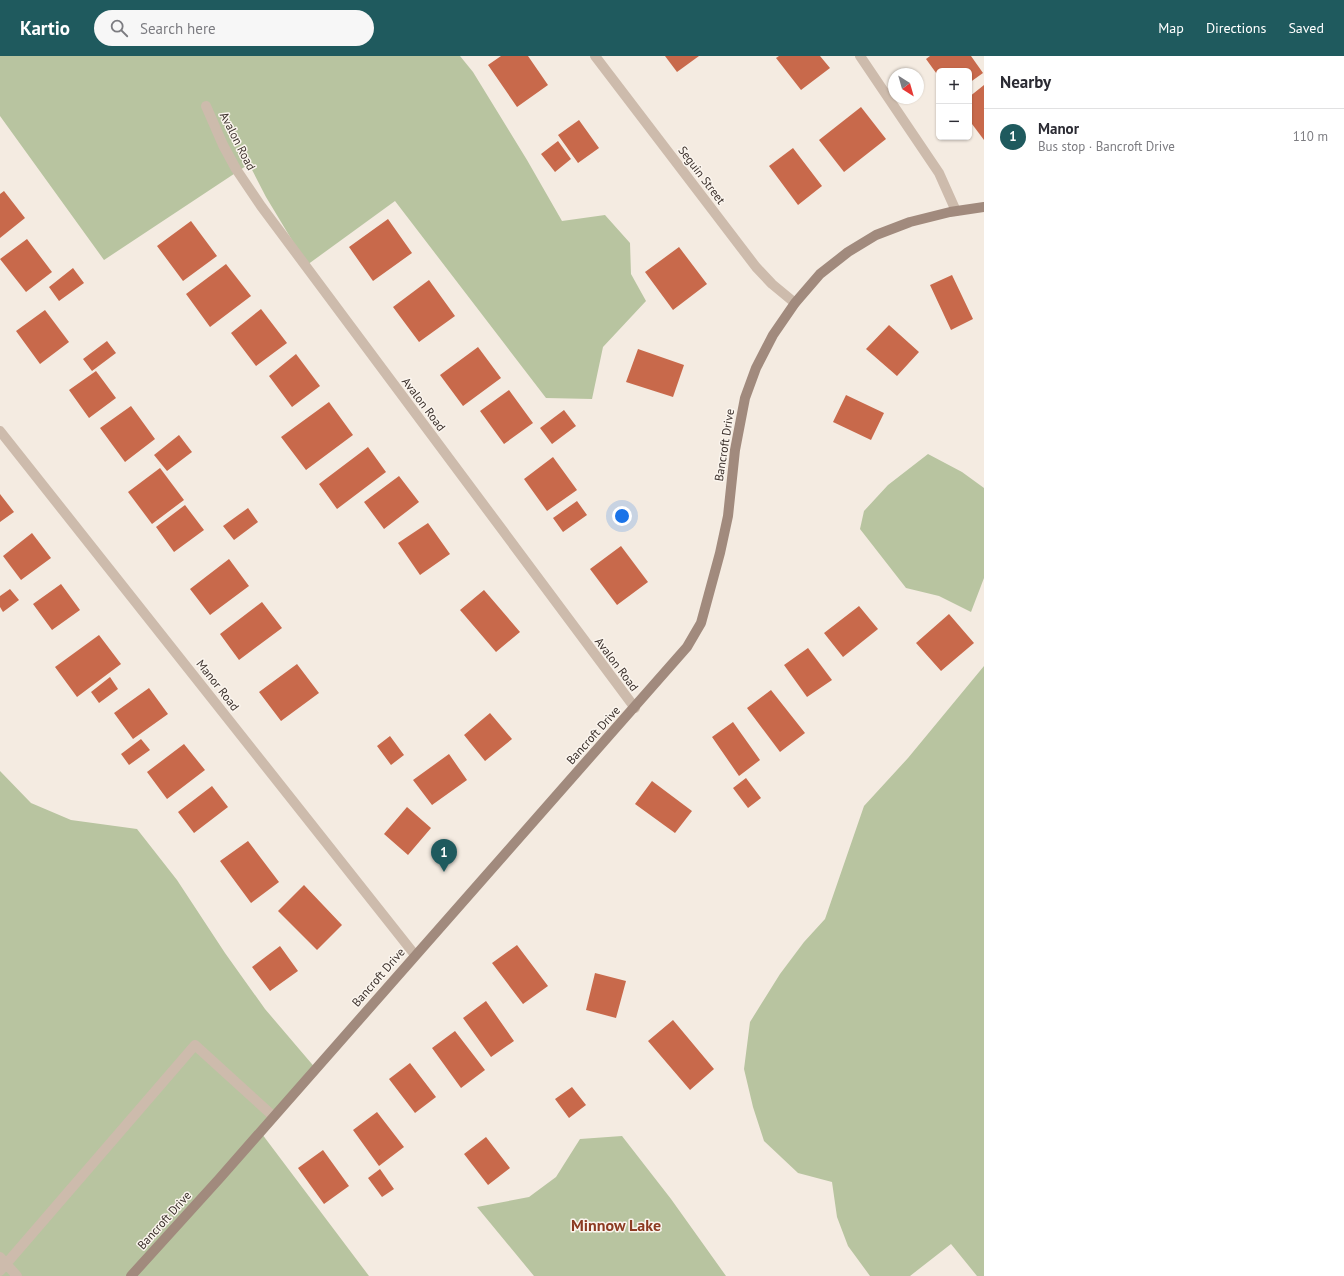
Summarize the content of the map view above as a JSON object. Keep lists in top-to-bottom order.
{
  "streets": {
    "main road": ["Bancroft Drive"],
    "street": ["Avalon Road", "Seguin Street", "Manor Road"]
  },
  "crossings": [
    ["Avalon Road", "Bancroft Drive"],
    ["Seguin Street", "Bancroft Drive"],
    ["Bancroft Drive", "Manor Road"]
  ],
  "districts": ["Minnow Lake"],
  "north": "bottom right",
  "page": {
    "header": "Kartio",
    "search": "Search here",
    "nav": ["Map", "Directions", "Saved"],
    "heading": "Nearby",
    "map_buttons": ["+", "−"],
    "list": [
      {
        "mark": "1",
        "name": "Manor",
        "note": "Bus stop · Bancroft Drive",
        "value": "110 m"
      }
    ],
    "pins": "1"
  }
}
